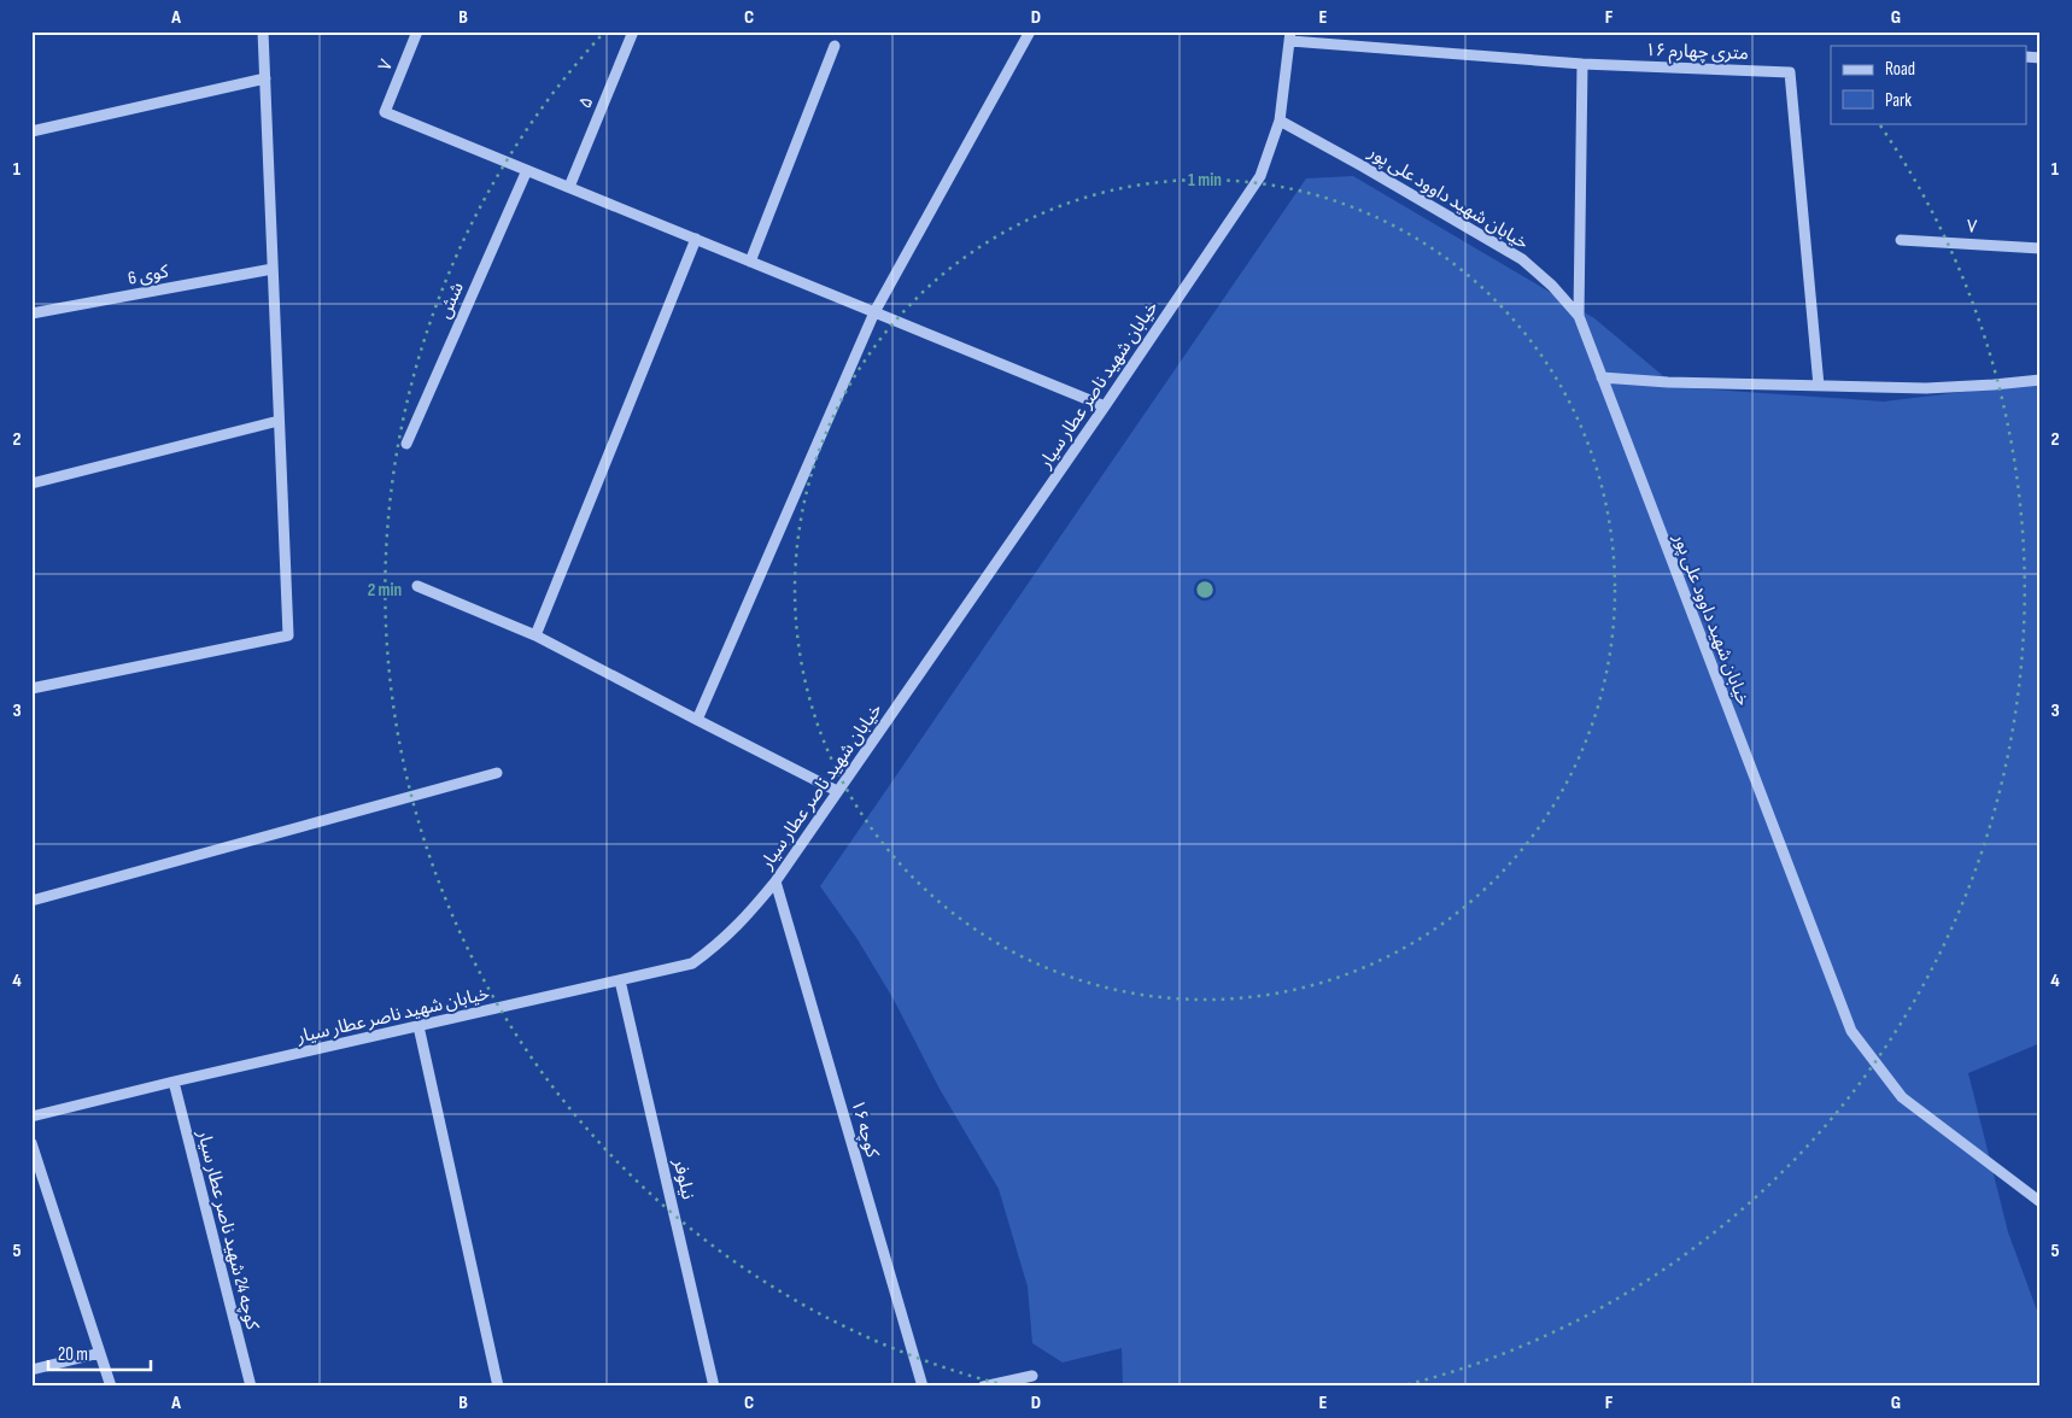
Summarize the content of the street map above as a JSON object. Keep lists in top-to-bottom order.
{
  "streets": {
    "street": [
      "۱۶ متری چهارم",
      "۷",
      "۵",
      "خیابان شهید داوود علی پور",
      "کوی 6",
      "شش",
      "خیابان شهید ناصر عطار سیار",
      "کوچه ۱۶",
      "نیلوفر",
      "کوچه 24 شهید ناصر عطار سیار"
    ]
  },
  "crossings": [
    ["۱۶ متری چهارم", "خیابان شهید ناصر عطار سیار"],
    ["۷", "شش"],
    ["خیابان شهید داوود علی پور", "خیابان شهید ناصر عطار سیار"],
    ["خیابان شهید ناصر عطار سیار", "کوچه ۱۶"],
    ["خیابان شهید ناصر عطار سیار", "نیلوفر"],
    ["خیابان شهید ناصر عطار سیار", "کوچه 24 شهید ناصر عطار سیار"]
  ],
  "legend": ["Road", "Park"],
  "scale_bar": "20 m",
  "grid": {
    "columns": [
      "A",
      "B",
      "C",
      "D",
      "E",
      "F",
      "G"
    ],
    "rows": [
      "1",
      "2",
      "3",
      "4",
      "5"
    ]
  },
  "rings": ["1 min", "2 min"]
}
